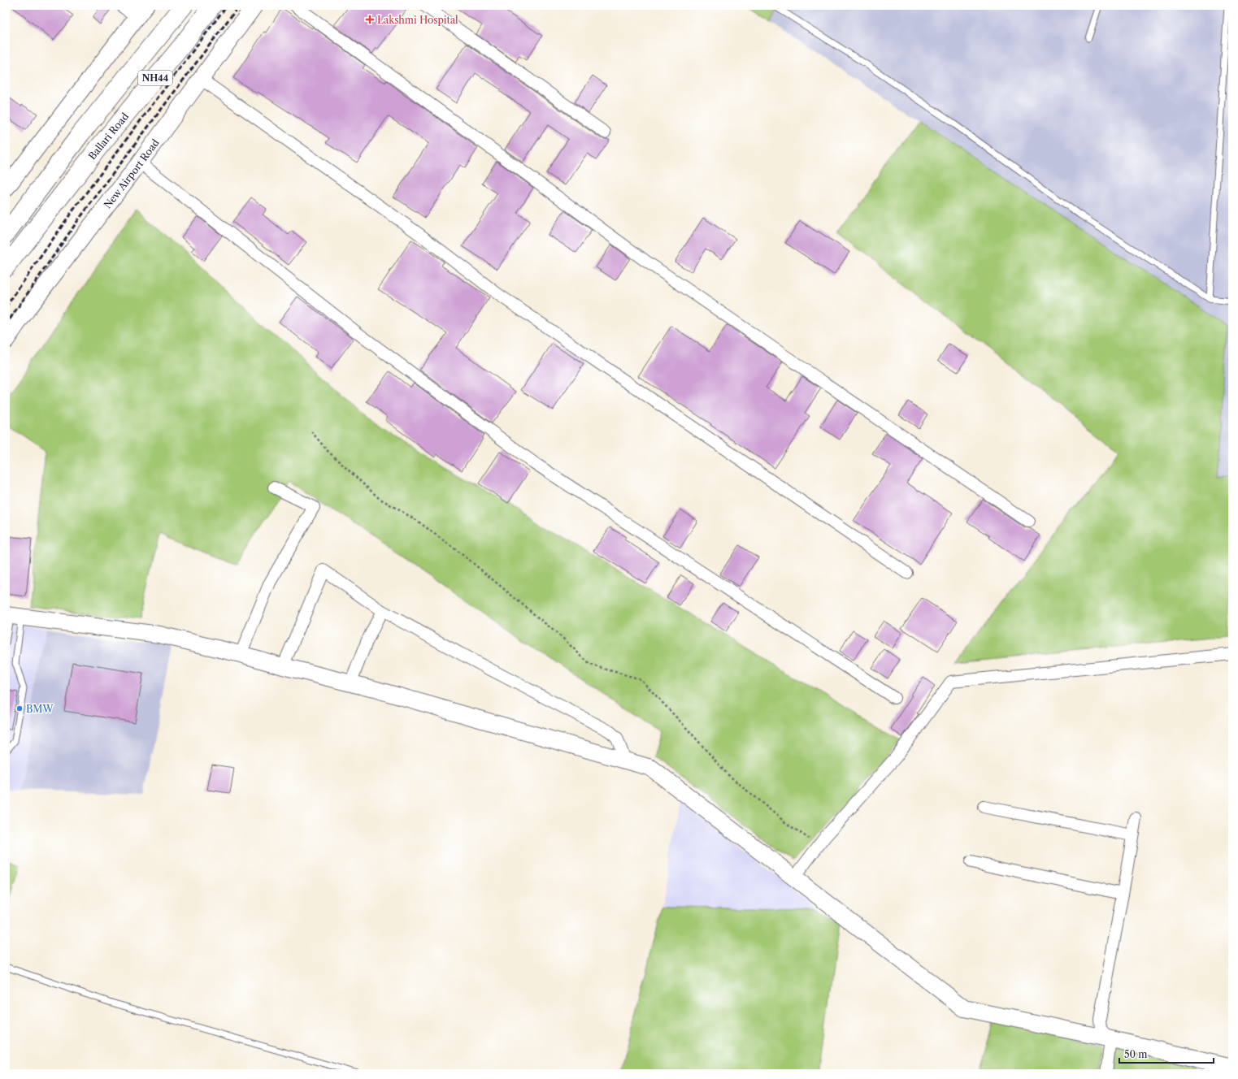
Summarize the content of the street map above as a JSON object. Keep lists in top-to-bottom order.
{
  "streets": {
    "highway": ["NH44", "Ballari Road"],
    "street": ["New Airport Road"]
  },
  "places": {
    "health": ["Lakshmi Hospital"],
    "other": ["BMW"]
  },
  "scale_bar": "50 m"
}
